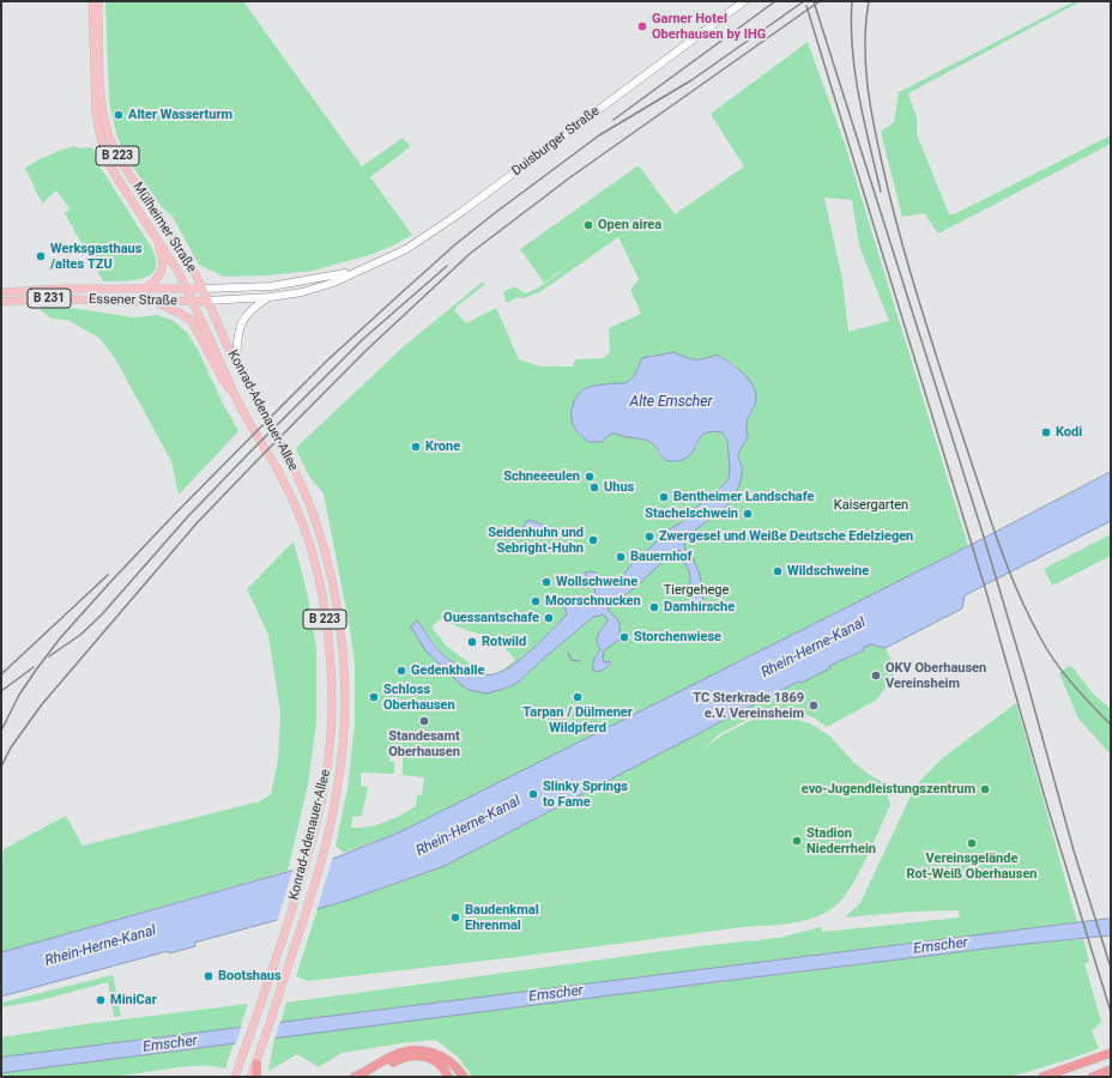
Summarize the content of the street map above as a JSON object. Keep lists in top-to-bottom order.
{
  "streets": {
    "main road": [
      "Duisburger Straße",
      "B 223",
      "Mülheimer Straße",
      "B 231",
      "Essener Straße",
      "Konrad-Adenauer-Allee"
    ]
  },
  "crossings": [
    ["Duisburger Straße", "Mülheimer Straße"],
    ["Duisburger Straße", "Essener Straße"],
    ["Duisburger Straße", "Konrad-Adenauer-Allee"],
    ["Mülheimer Straße", "Essener Straße"],
    ["Mülheimer Straße", "Konrad-Adenauer-Allee"],
    ["Essener Straße", "Konrad-Adenauer-Allee"]
  ],
  "water": ["Alte Emscher", "Rhein-Herne-Kanal", "Emscher"],
  "parks": ["Kaisergarten", "Tiergehege"],
  "places": [
    "Garner Hotel Oberhausen by IHG",
    "Alter Wasserturm",
    "Open airea",
    "Werksgasthaus /altes TZU",
    "Kodi",
    "Krone",
    "Schneeeulen",
    "Uhus",
    "Bentheimer Landschafe",
    "Stachelschwein",
    "Zwergesel und Weiße Deutsche Edelziegen",
    "Seidenhuhn und Sebright-Huhn",
    "Bauernhof",
    "Wildschweine",
    "Wollschweine",
    "Moorschnucken",
    "Damhirsche",
    "Ouessantschafe",
    "Storchenwiese",
    "Rotwild",
    "Gedenkhalle",
    "OKV Oberhausen Vereinsheim",
    "Schloss Oberhausen",
    "Tarpan / Dülmener Wildpferd",
    "TC Sterkrade 1869 e.V. Vereinsheim",
    "Standesamt Oberhausen",
    "evo-Jugendleistungszentrum",
    "Slinky Springs to Fame",
    "Stadion Niederrhein",
    "Vereinsgelände Rot-Weiß Oberhausen",
    "Baudenkmal Ehrenmal",
    "Bootshaus",
    "MiniCar"
  ]
}
